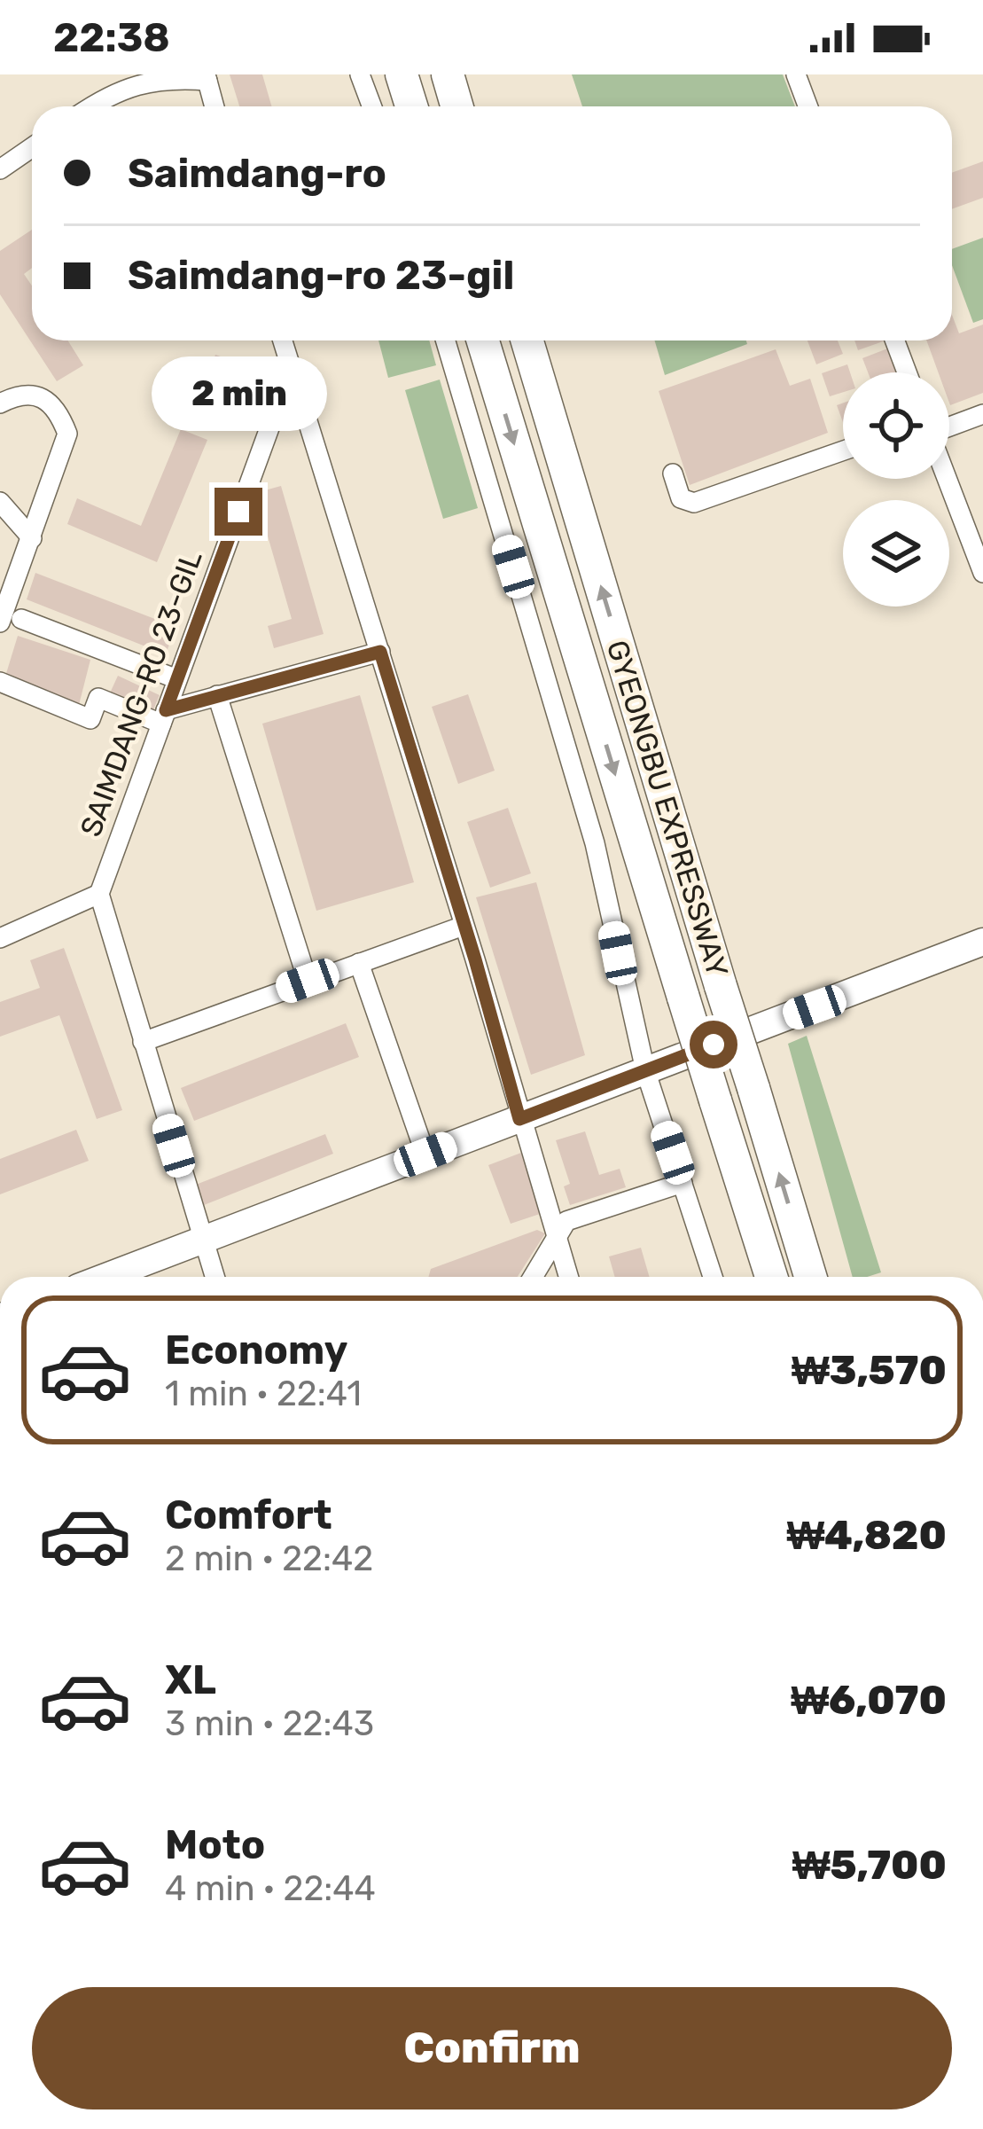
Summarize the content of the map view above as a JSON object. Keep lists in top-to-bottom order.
{
  "streets": {
    "highway": ["GYEONGBU EXPRESSWAY"],
    "street": ["SAIMDANG-RO 23-GIL"]
  },
  "page": {
    "status": "22:38",
    "banner": ["Saimdang-ro", "Saimdang-ro 23-gil"],
    "bubble": "2 min",
    "list": [
      {
        "name": "Economy",
        "note": "1 min · 22:41",
        "value": "₩3,570"
      },
      {
        "name": "Comfort",
        "note": "2 min · 22:42",
        "value": "₩4,820"
      },
      {
        "name": "XL",
        "note": "3 min · 22:43",
        "value": "₩6,070"
      },
      {
        "name": "Moto",
        "note": "4 min · 22:44",
        "value": "₩5,700"
      }
    ],
    "buttons": "Confirm"
  }
}
